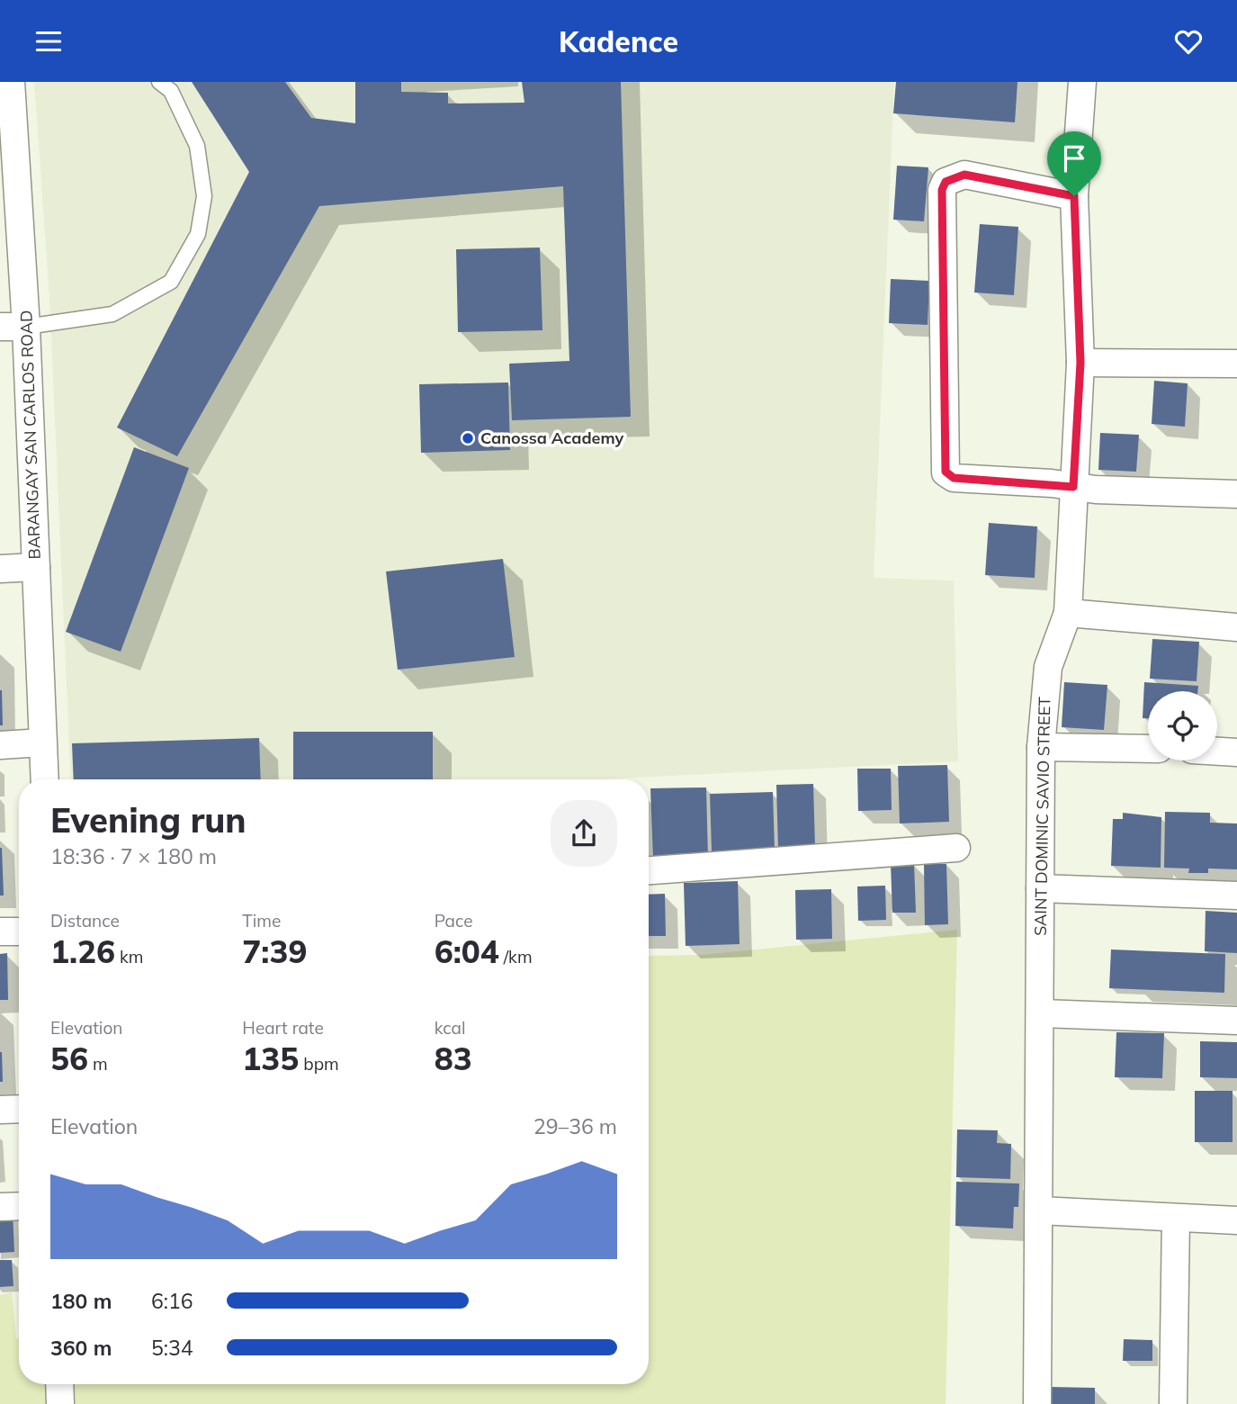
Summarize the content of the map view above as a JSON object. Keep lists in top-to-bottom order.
{
  "streets": {
    "street": ["BARANGAY SAN CARLOS ROAD", "SAINT DOMINIC SAVIO STREET"]
  },
  "places": ["Canossa Academy"],
  "page": {
    "header": "Kadence",
    "heading": ["Evening run", "18:36 · 7 × 180 m"],
    "stats": [
      ["Distance", "1.26 km"],
      ["Time", "7:39"],
      ["Pace", "6:04 /km"],
      ["Elevation", "56 m"],
      ["Heart rate", "135 bpm"],
      ["kcal", "83"]
    ],
    "chart": ["Elevation", "29–36 m"],
    "list": [
      {
        "name": "180 m",
        "note": "6:16"
      },
      {
        "name": "360 m",
        "note": "5:34"
      }
    ]
  }
}
